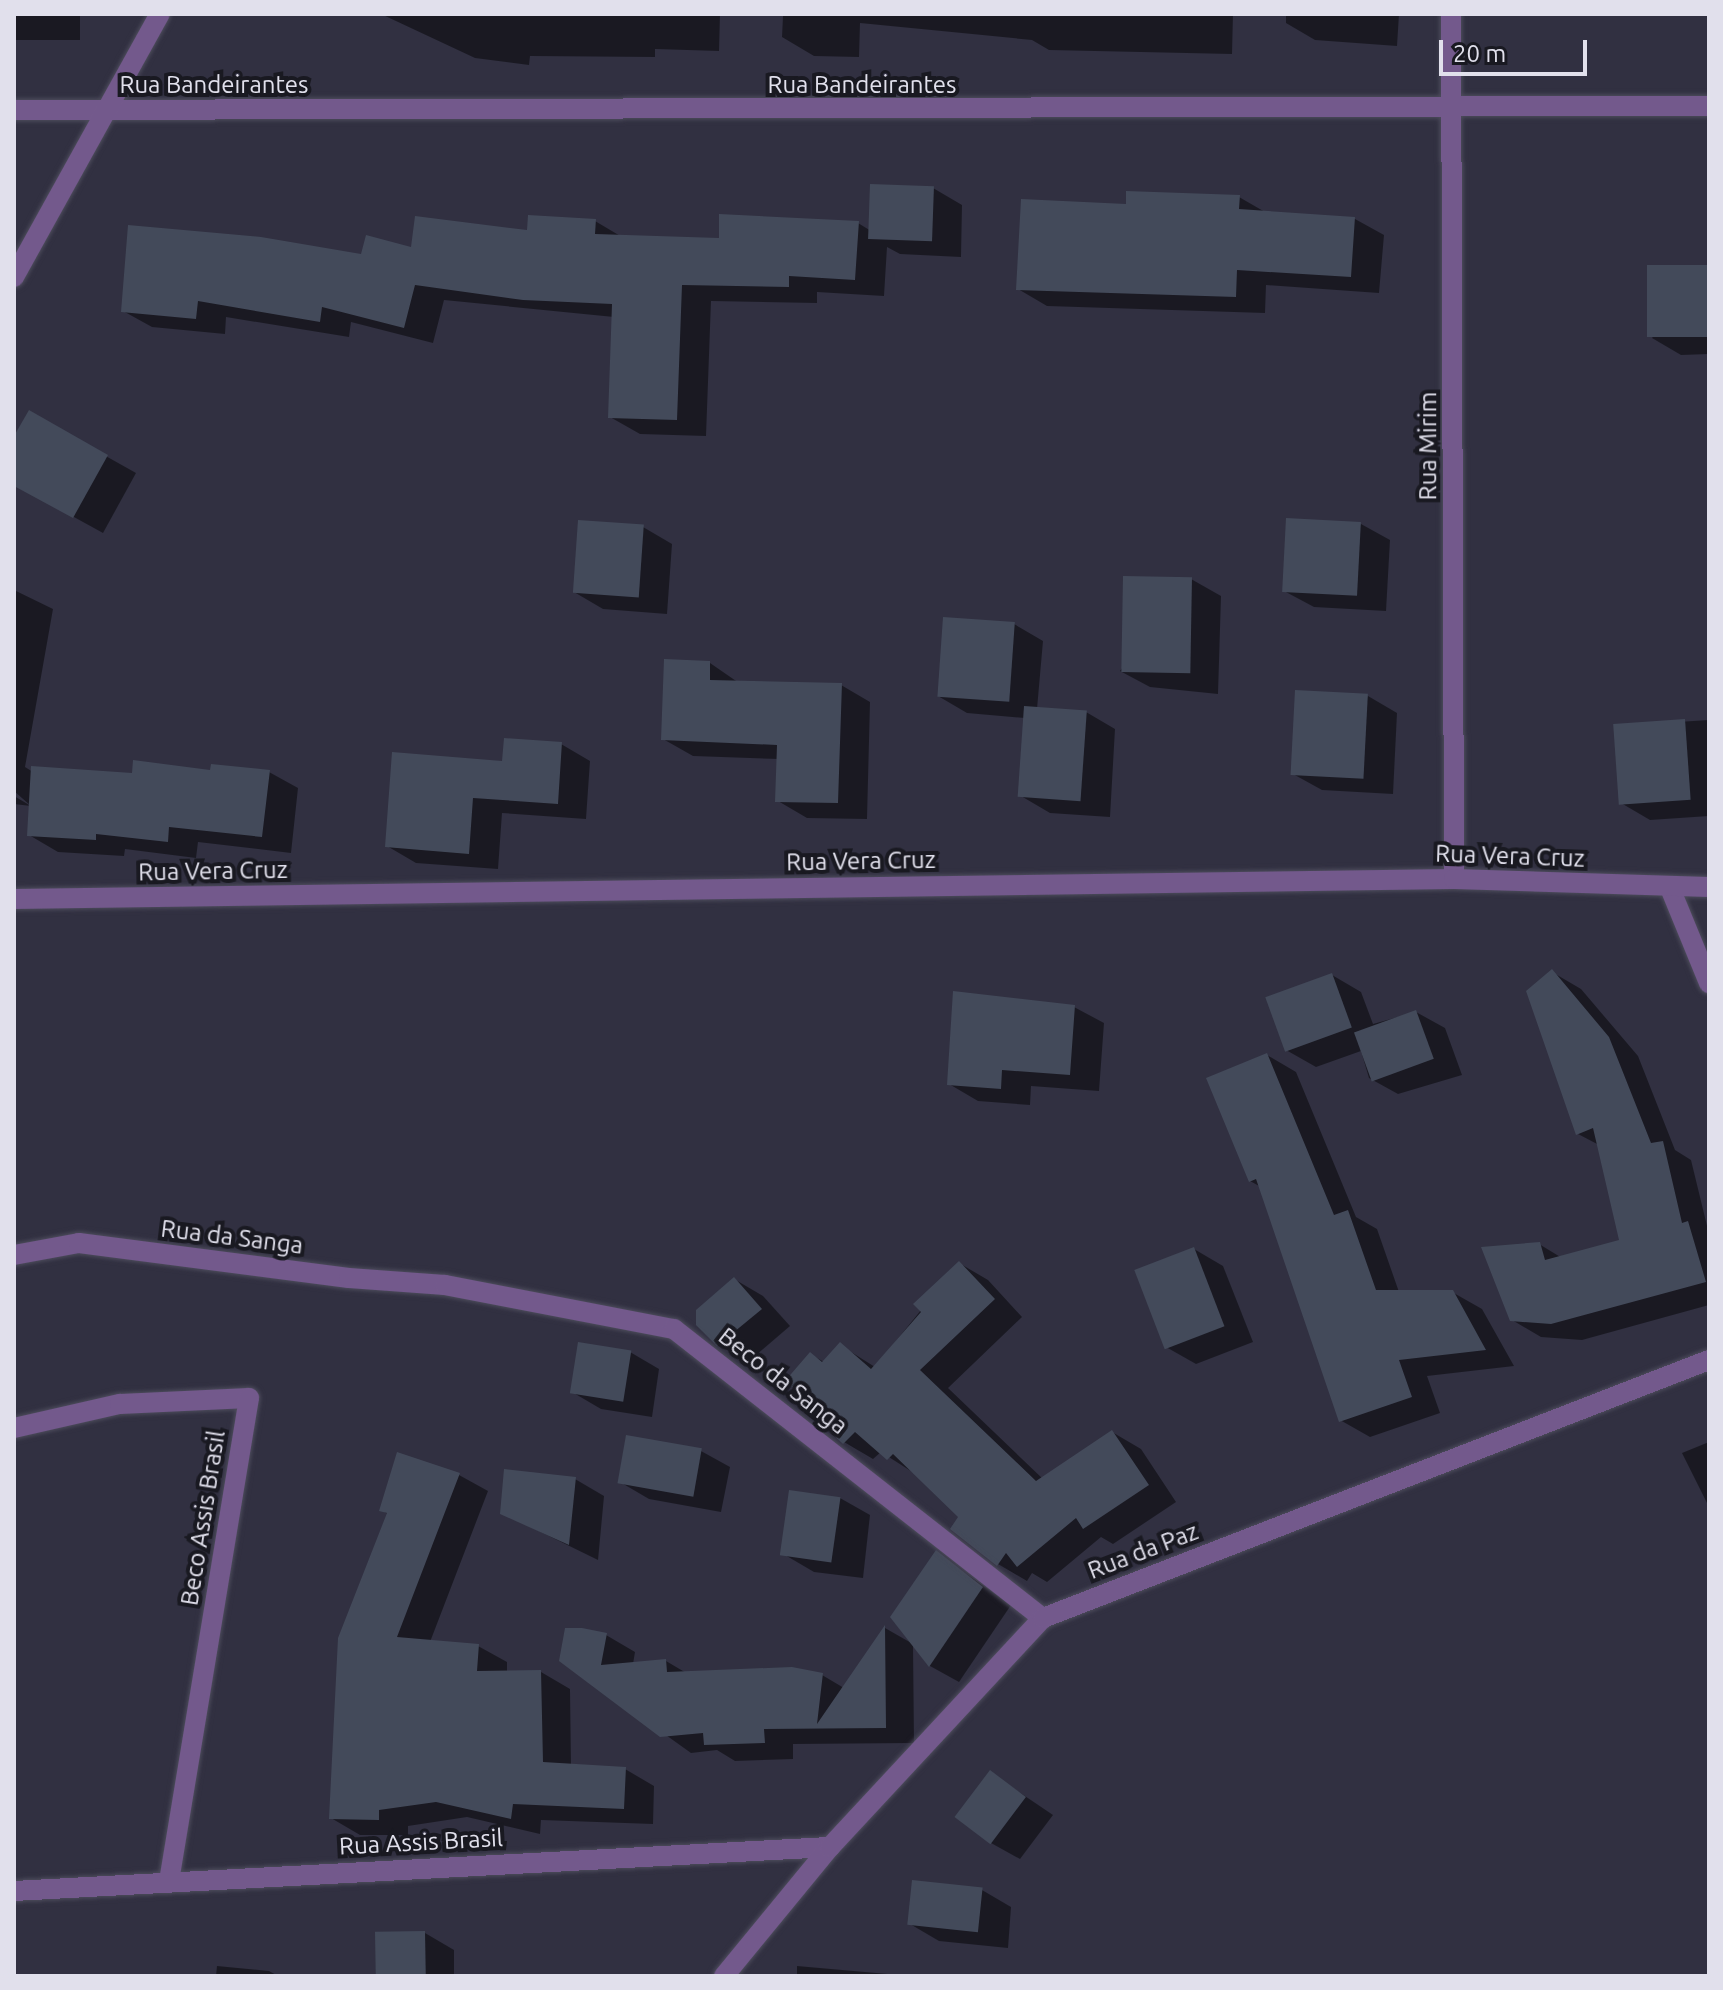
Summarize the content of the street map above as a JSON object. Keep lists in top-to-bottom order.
{
  "streets": {
    "street": [
      "Rua Bandeirantes",
      "Rua Mirim",
      "Rua Vera Cruz",
      "Rua da Sanga",
      "Beco da Sanga",
      "Beco Assis Brasil",
      "Rua da Paz",
      "Rua Assis Brasil"
    ]
  },
  "crossings": [
    ["Rua Bandeirantes", "Rua Mirim"],
    ["Rua Mirim", "Rua Vera Cruz"],
    ["Rua da Sanga", "Beco da Sanga"],
    ["Beco da Sanga", "Rua da Paz"],
    ["Beco Assis Brasil", "Rua Assis Brasil"],
    ["Rua da Paz", "Rua Assis Brasil"]
  ],
  "scale_bar": "20 m"
}
